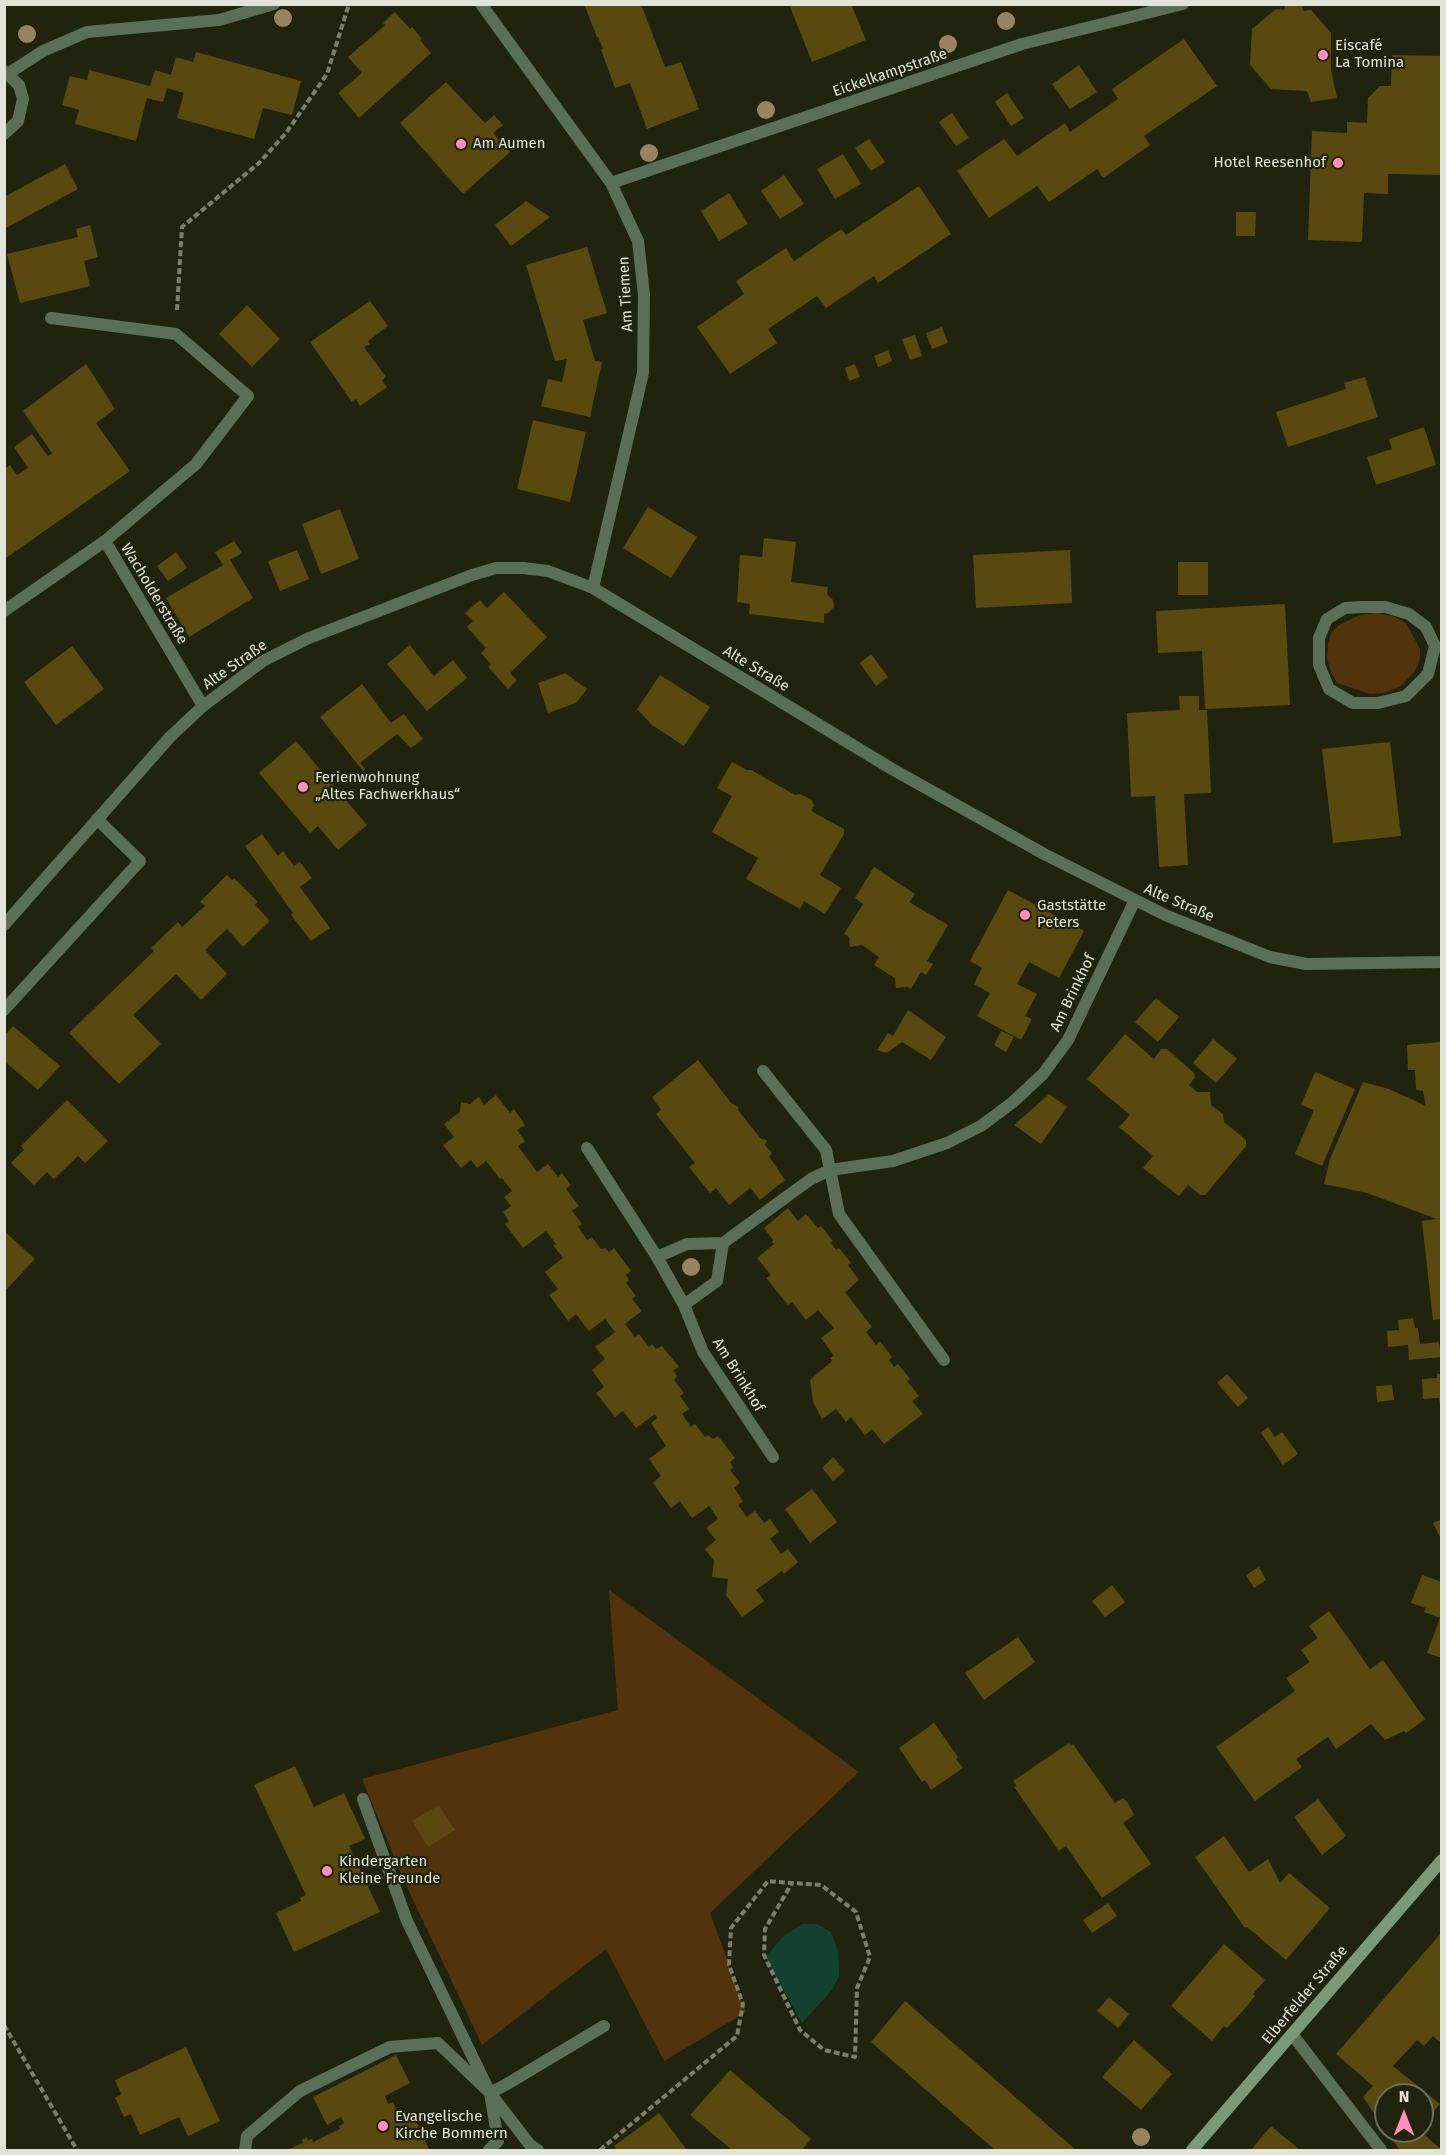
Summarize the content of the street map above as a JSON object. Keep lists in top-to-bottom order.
{
  "streets": {
    "main road": ["Elberfelder Straße"],
    "street": [
      "Eickelkampstraße",
      "Am Tiemen",
      "Wacholderstraße",
      "Alte Straße",
      "Am Brinkhof"
    ]
  },
  "crossings": [
    ["Eickelkampstraße", "Am Tiemen"],
    ["Am Tiemen", "Alte Straße"],
    ["Wacholderstraße", "Alte Straße"],
    ["Alte Straße", "Am Brinkhof"]
  ],
  "places": [
    "Eiscafé La Tomina",
    "Am Aumen",
    "Hotel Reesenhof",
    "Ferienwohnung „Altes Fachwerkhaus“",
    "Gaststätte Peters",
    "Kindergarten Kleine Freunde",
    "Evangelische Kirche Bommern"
  ],
  "north": "top"
}
